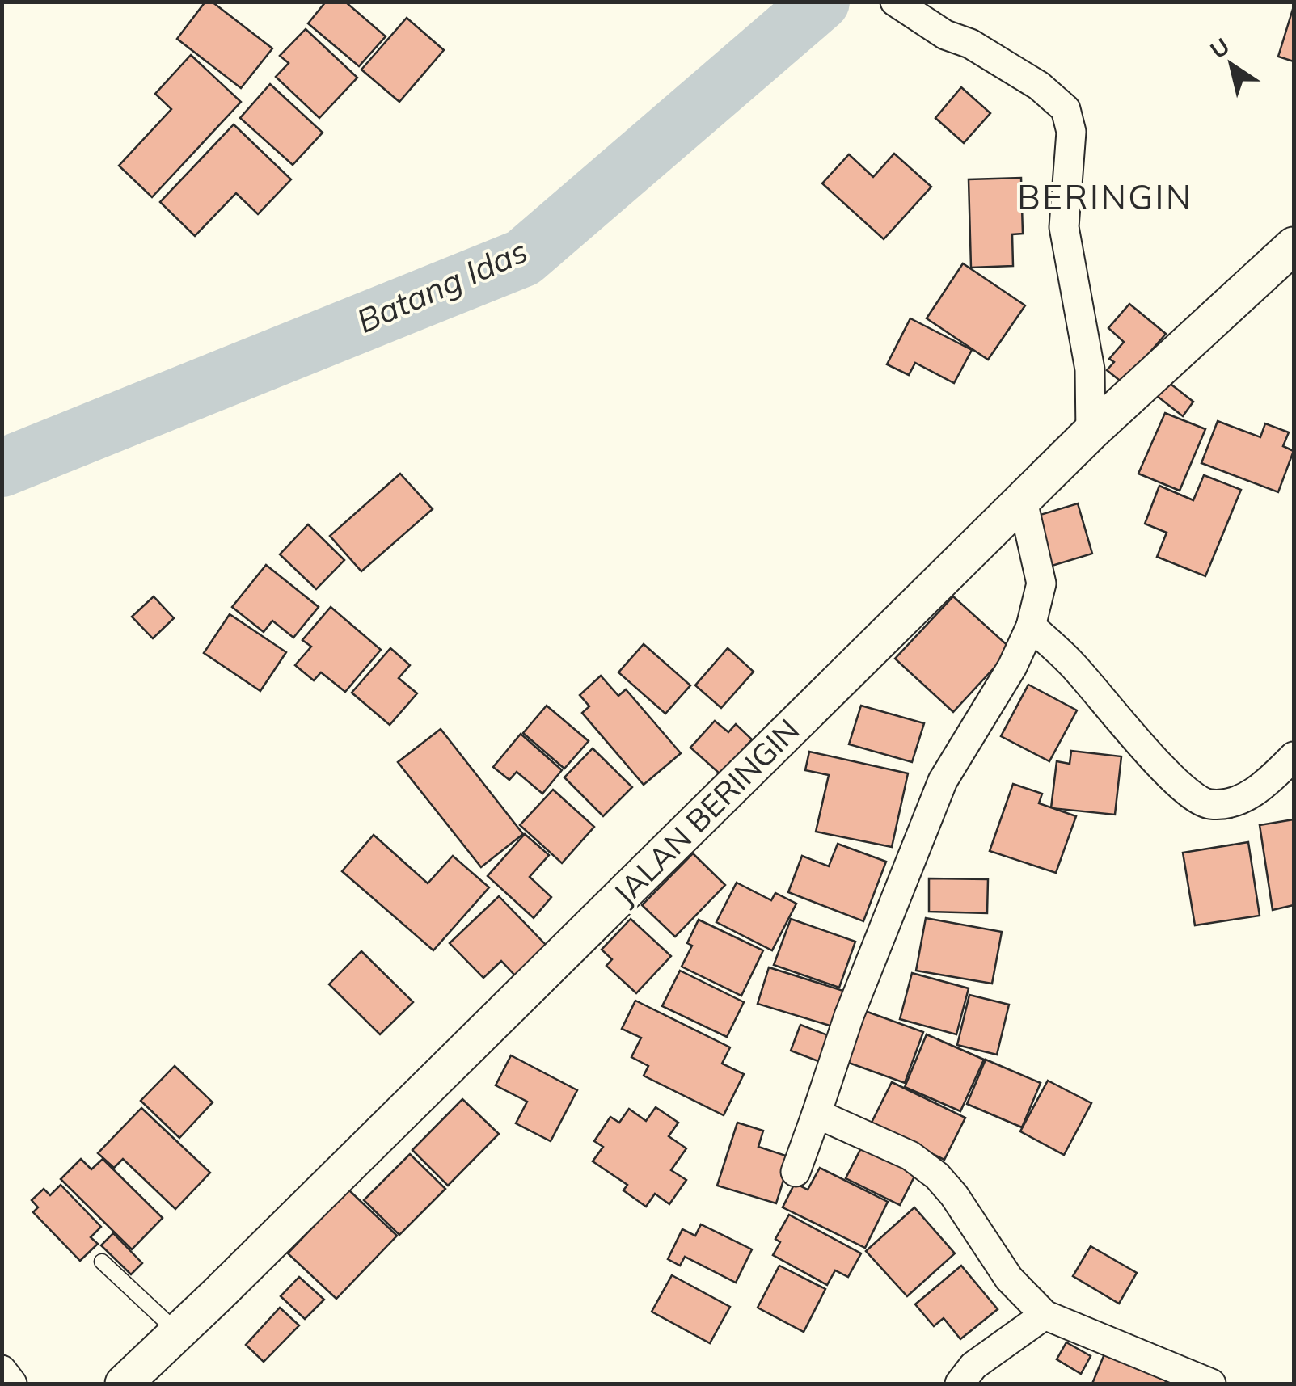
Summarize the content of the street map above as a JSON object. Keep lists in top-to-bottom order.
{
  "streets": {
    "street": ["JALAN BERINGIN"]
  },
  "districts": ["BERINGIN"],
  "water": ["Batang Idas"],
  "north": "top left"
}
